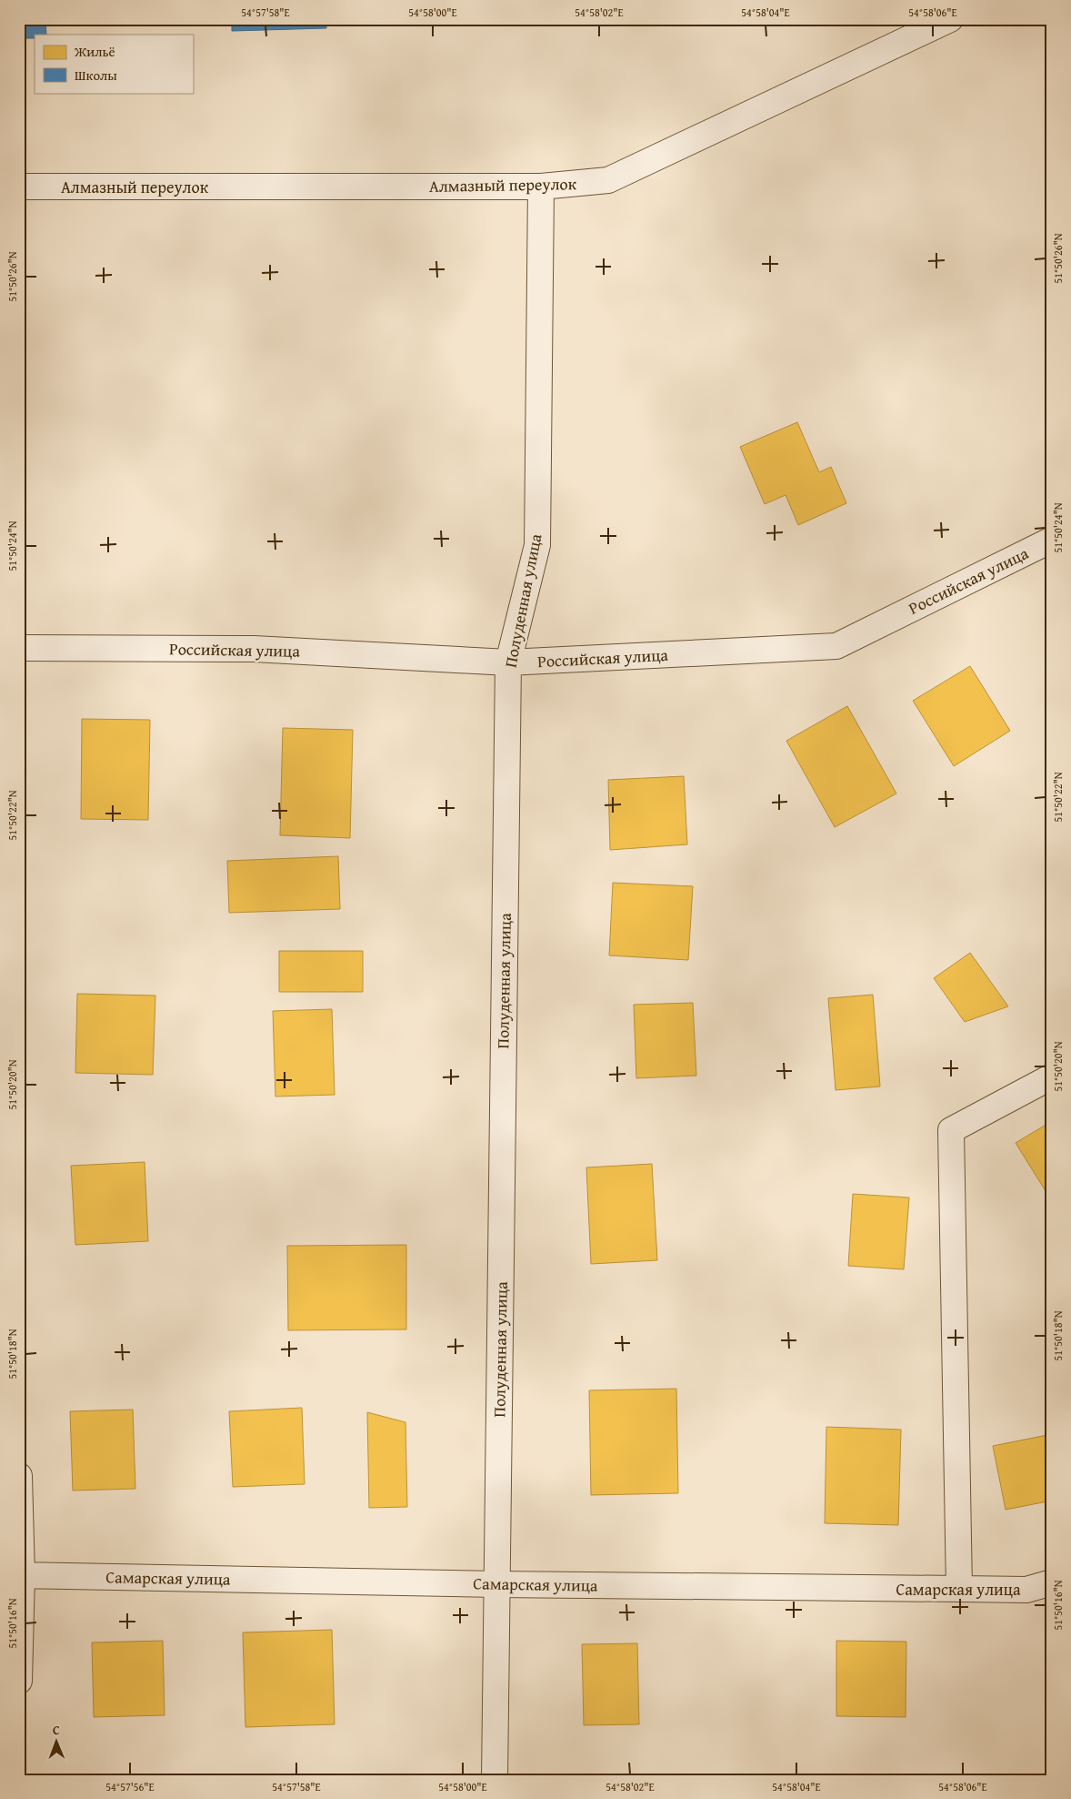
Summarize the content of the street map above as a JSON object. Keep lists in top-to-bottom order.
{
  "streets": {
    "street": [
      "Алмазный переулок",
      "Российская улица",
      "Полуденная улица",
      "Самарская улица"
    ]
  },
  "crossings": [
    ["Алмазный переулок", "Полуденная улица"],
    ["Российская улица", "Полуденная улица"],
    ["Полуденная улица", "Самарская улица"]
  ],
  "legend": ["Жильё", "Школы"],
  "north": "top",
  "coordinates": [
    "54°57'58\"E",
    "54°58'00\"E",
    "54°58'02\"E",
    "54°58'04\"E",
    "54°58'06\"E",
    "51°50'26\"N",
    "51°50'24\"N",
    "51°50'22\"N",
    "51°50'20\"N",
    "51°50'18\"N",
    "51°50'16\"N",
    "54°57'56\"E"
  ]
}
